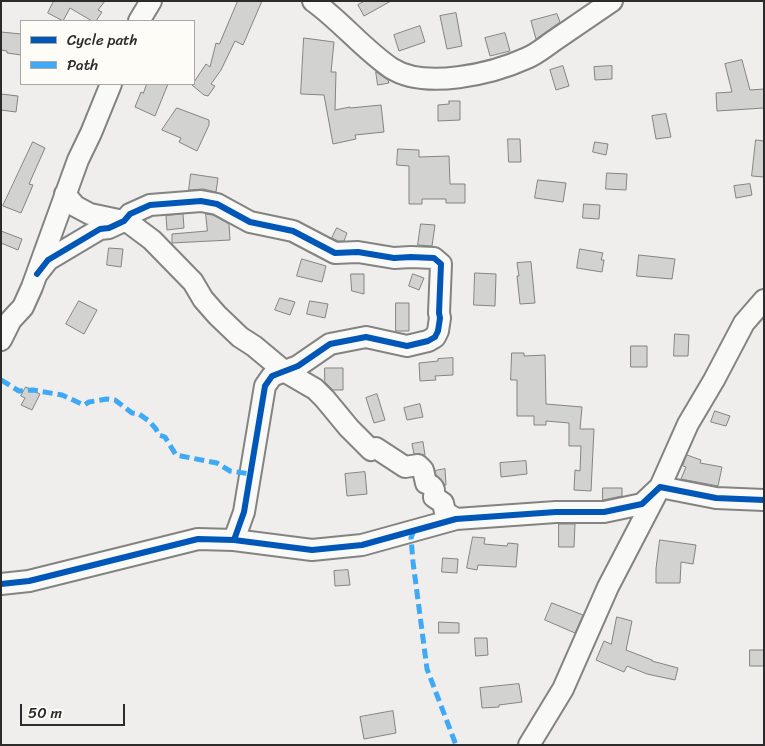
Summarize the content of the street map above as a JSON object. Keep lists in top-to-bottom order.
{
  "legend": ["Cycle path", "Path"],
  "scale_bar": "50 m"
}
